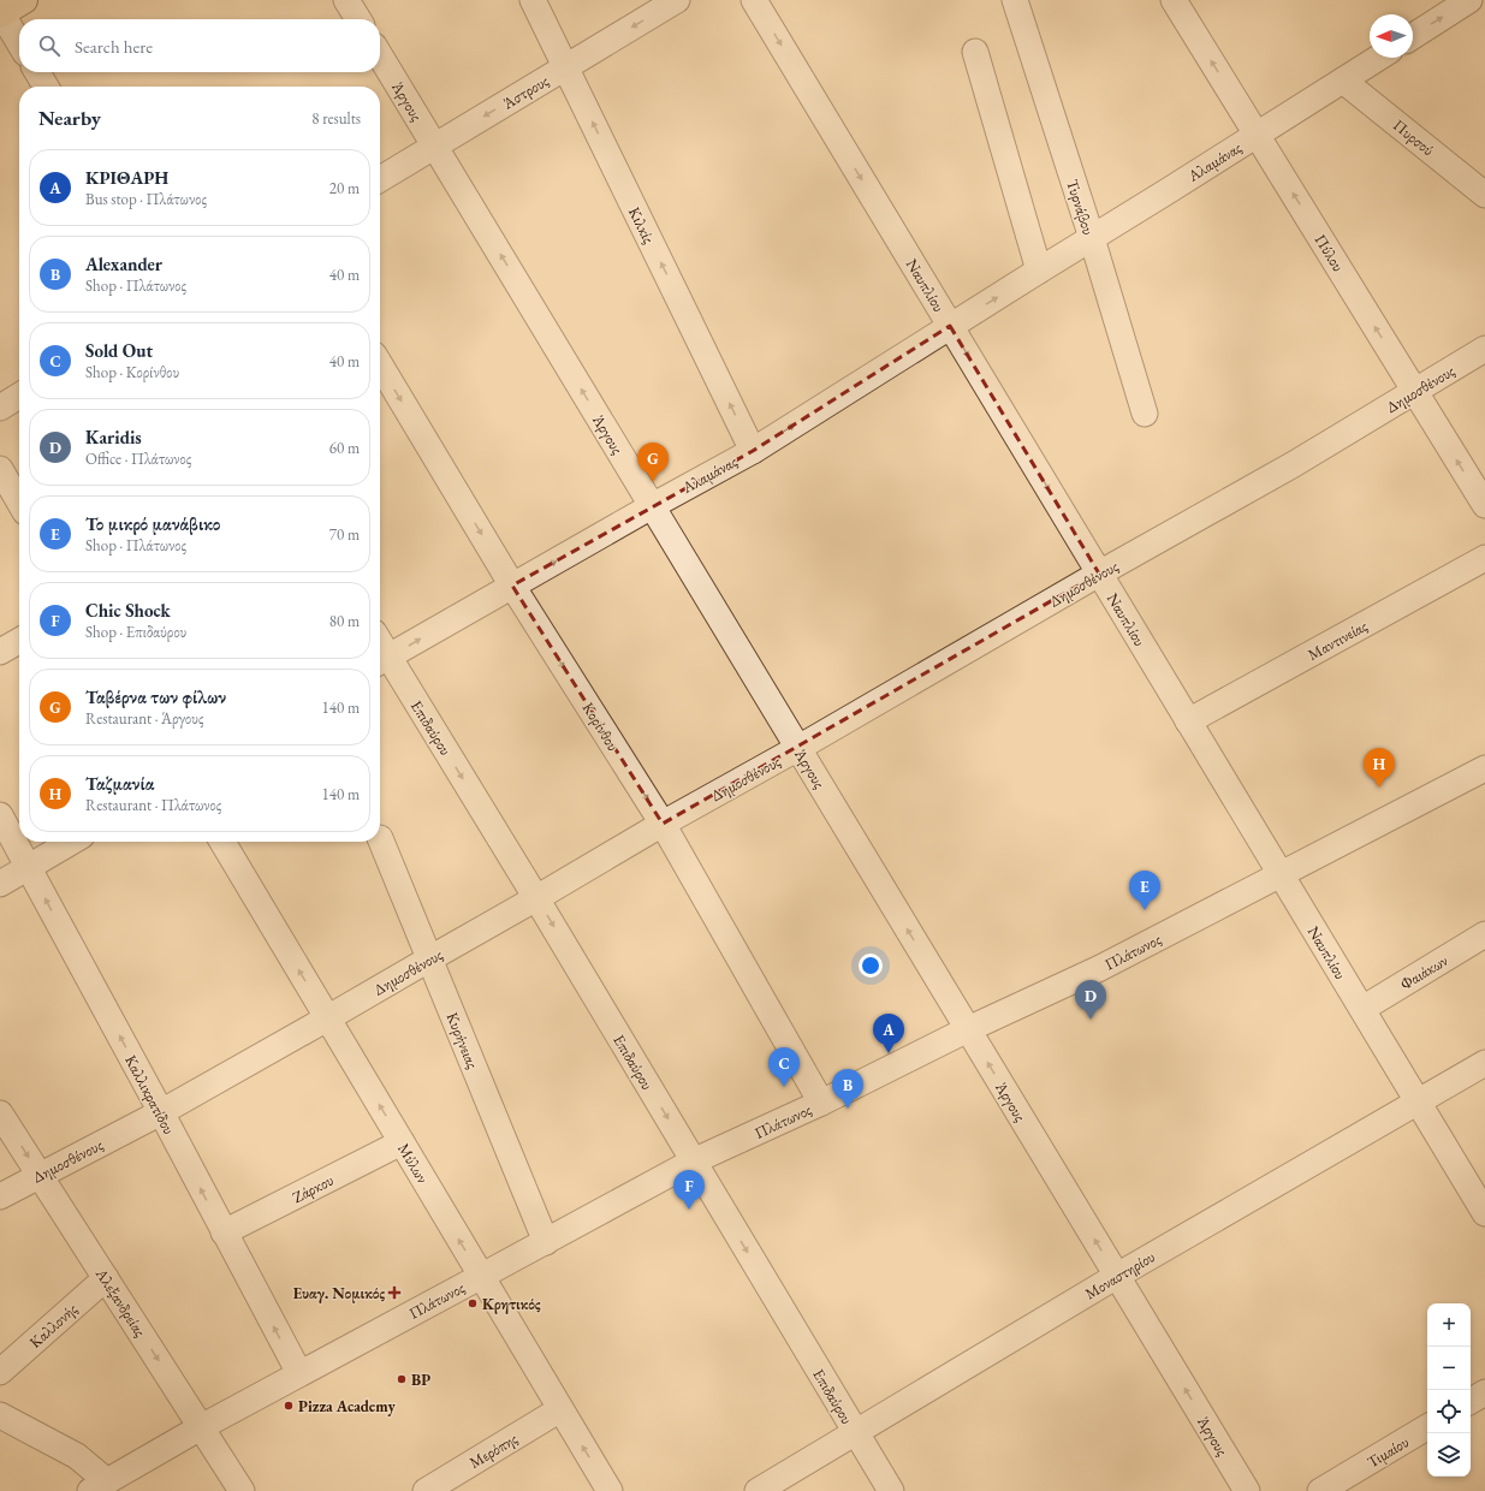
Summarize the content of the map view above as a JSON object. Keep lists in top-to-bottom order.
{
  "streets": {
    "street": [
      "Άστρους",
      "Άργους",
      "Πυρσού",
      "Αλαμάνας",
      "Τυρνάβου",
      "Κιλκίς",
      "Πύλου",
      "Ναυπλίου",
      "Δημοσθένους",
      "Μαντινείας",
      "Κορίνθου",
      "Επιδαύρου",
      "Πλάτωνος",
      "Φαιάκων",
      "Κυρήνειας",
      "Καλλικρατίδου",
      "Μύλων",
      "Ζάρκου",
      "Μοναστηρίου",
      "Αλεξανδρείας",
      "Καλλονής",
      "Μερόπης",
      "Τιμαίου"
    ]
  },
  "crossings": [
    ["Άστρους", "Άργους"],
    ["Άστρους", "Κιλκίς"],
    ["Άργους", "Αλαμάνας"],
    ["Άργους", "Δημοσθένους"],
    ["Άργους", "Πλάτωνος"],
    ["Άργους", "Μοναστηρίου"],
    ["Πυρσού", "Αλαμάνας"],
    ["Αλαμάνας", "Τυρνάβου"],
    ["Αλαμάνας", "Κιλκίς"],
    ["Αλαμάνας", "Πύλου"],
    ["Αλαμάνας", "Ναυπλίου"],
    ["Αλαμάνας", "Κορίνθου"],
    ["Αλαμάνας", "Επιδαύρου"],
    ["Πύλου", "Δημοσθένους"],
    ["Ναυπλίου", "Δημοσθένους"],
    ["Ναυπλίου", "Μαντινείας"],
    ["Ναυπλίου", "Πλάτωνος"],
    ["Ναυπλίου", "Φαιάκων"],
    ["Ναυπλίου", "Μοναστηρίου"],
    ["Δημοσθένους", "Κορίνθου"],
    ["Δημοσθένους", "Επιδαύρου"],
    ["Δημοσθένους", "Κυρήνειας"],
    ["Δημοσθένους", "Καλλικρατίδου"],
    ["Δημοσθένους", "Μύλων"],
    ["Δημοσθένους", "Αλεξανδρείας"],
    ["Κορίνθου", "Πλάτωνος"],
    ["Επιδαύρου", "Πλάτωνος"],
    ["Επιδαύρου", "Μοναστηρίου"],
    ["Πλάτωνος", "Κυρήνειας"],
    ["Πλάτωνος", "Καλλικρατίδου"],
    ["Πλάτωνος", "Μύλων"],
    ["Πλάτωνος", "Αλεξανδρείας"],
    ["Καλλικρατίδου", "Ζάρκου"],
    ["Μύλων", "Ζάρκου"],
    ["Μύλων", "Μερόπης"],
    ["Αλεξανδρείας", "Καλλονής"]
  ],
  "one_way": [
    "Άστρους",
    "Άργους",
    "Αλαμάνας",
    "Κιλκίς",
    "Πύλου",
    "Κορίνθου",
    "Επιδαύρου",
    "Καλλικρατίδου",
    "Μύλων"
  ],
  "places": {
    "health": ["Ευαγ. Νομικός"],
    "other": ["Κρητικός", "BP", "Pizza Academy"]
  },
  "north": "left",
  "page": {
    "search": "Search here",
    "heading": ["Nearby", "8 results"],
    "list": [
      {
        "mark": "A",
        "name": "ΚΡΙΘΑΡΗ",
        "note": "Bus stop · Πλάτωνος",
        "value": "20 m"
      },
      {
        "mark": "B",
        "name": "Alexander",
        "note": "Shop · Πλάτωνος",
        "value": "40 m"
      },
      {
        "mark": "C",
        "name": "Sold Out",
        "note": "Shop · Κορίνθου",
        "value": "40 m"
      },
      {
        "mark": "D",
        "name": "Karidis",
        "note": "Office · Πλάτωνος",
        "value": "60 m"
      },
      {
        "mark": "E",
        "name": "Το μικρό μανάβικο",
        "note": "Shop · Πλάτωνος",
        "value": "70 m"
      },
      {
        "mark": "F",
        "name": "Chic Shock",
        "note": "Shop · Επιδαύρου",
        "value": "80 m"
      },
      {
        "mark": "G",
        "name": "Ταβέρνα των φίλων",
        "note": "Restaurant · Άργους",
        "value": "140 m"
      },
      {
        "mark": "H",
        "name": "Ταζμανία",
        "note": "Restaurant · Πλάτωνος",
        "value": "140 m"
      }
    ],
    "pins": [
      "G",
      "H",
      "E",
      "D",
      "A",
      "C",
      "B",
      "F"
    ],
    "map_buttons": ["+", "−"]
  }
}
